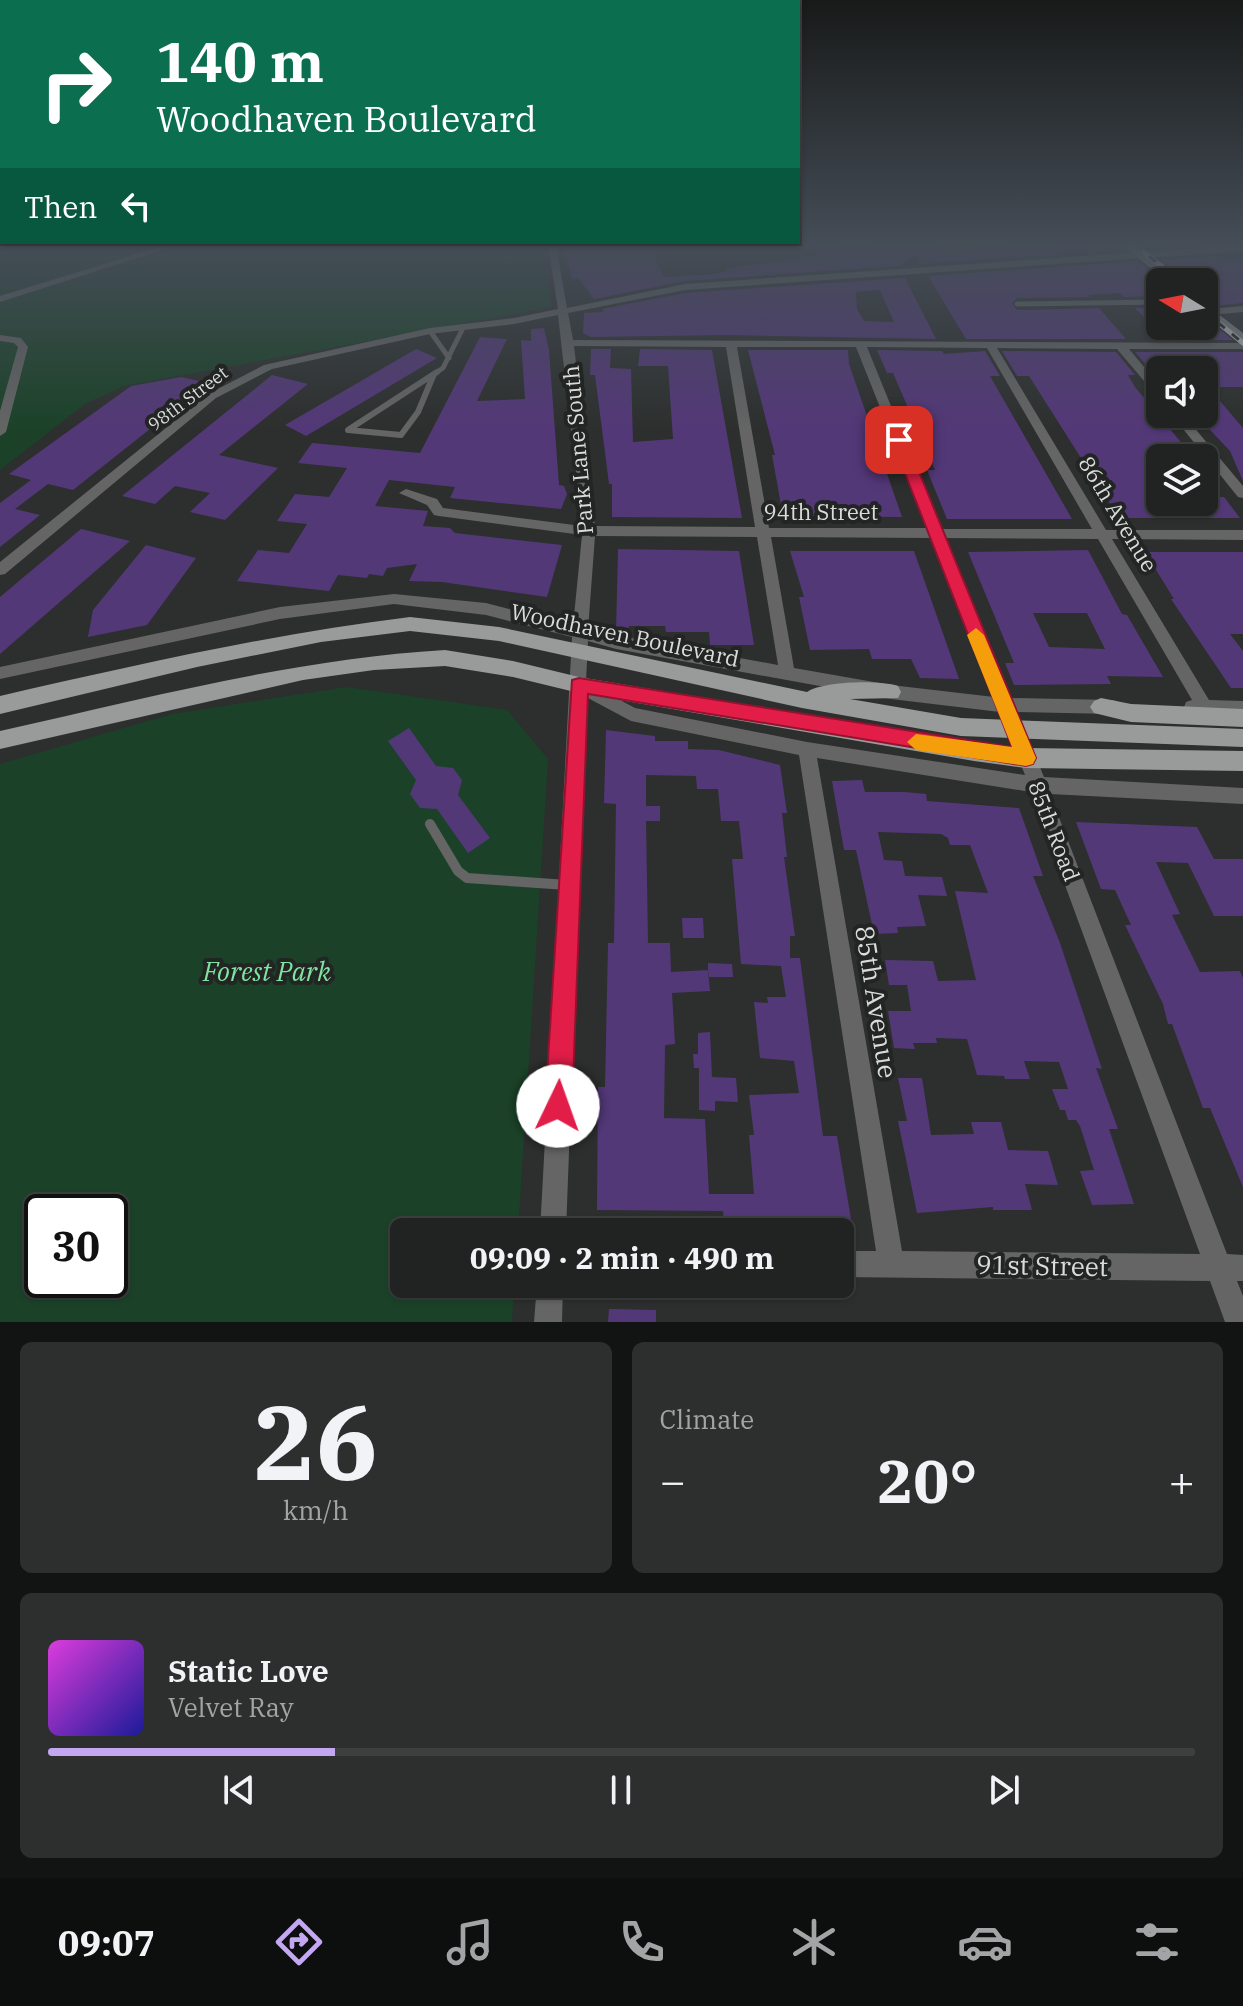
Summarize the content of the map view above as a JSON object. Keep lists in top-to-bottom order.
{
  "streets": {
    "main road": ["Woodhaven Boulevard"],
    "street": [
      "98th Street",
      "Park Lane South",
      "94th Street",
      "86th Avenue",
      "85th Road",
      "85th Avenue",
      "91st Street"
    ]
  },
  "crossings": [
    ["98th Street", "Park Lane South"],
    ["Park Lane South", "94th Street"],
    ["Park Lane South", "Woodhaven Boulevard"],
    ["94th Street", "86th Avenue"],
    ["94th Street", "85th Road"],
    ["86th Avenue", "Woodhaven Boulevard"],
    ["Woodhaven Boulevard", "85th Road"],
    ["85th Road", "91st Street"],
    ["85th Avenue", "91st Street"]
  ],
  "parks": ["Forest Park"],
  "north": "left",
  "page": {
    "turn": ["140 m", "Woodhaven Boulevard"],
    "then": "Then",
    "limit": "30",
    "trip": "09:09 · 2 min · 490 m",
    "tile": [
      ["26", "km/h"],
      "Climate"
    ],
    "heat": ["−", "20°", "+"],
    "song": ["Static Love", "Velvet Ray"],
    "tabs": "09:07"
  }
}
